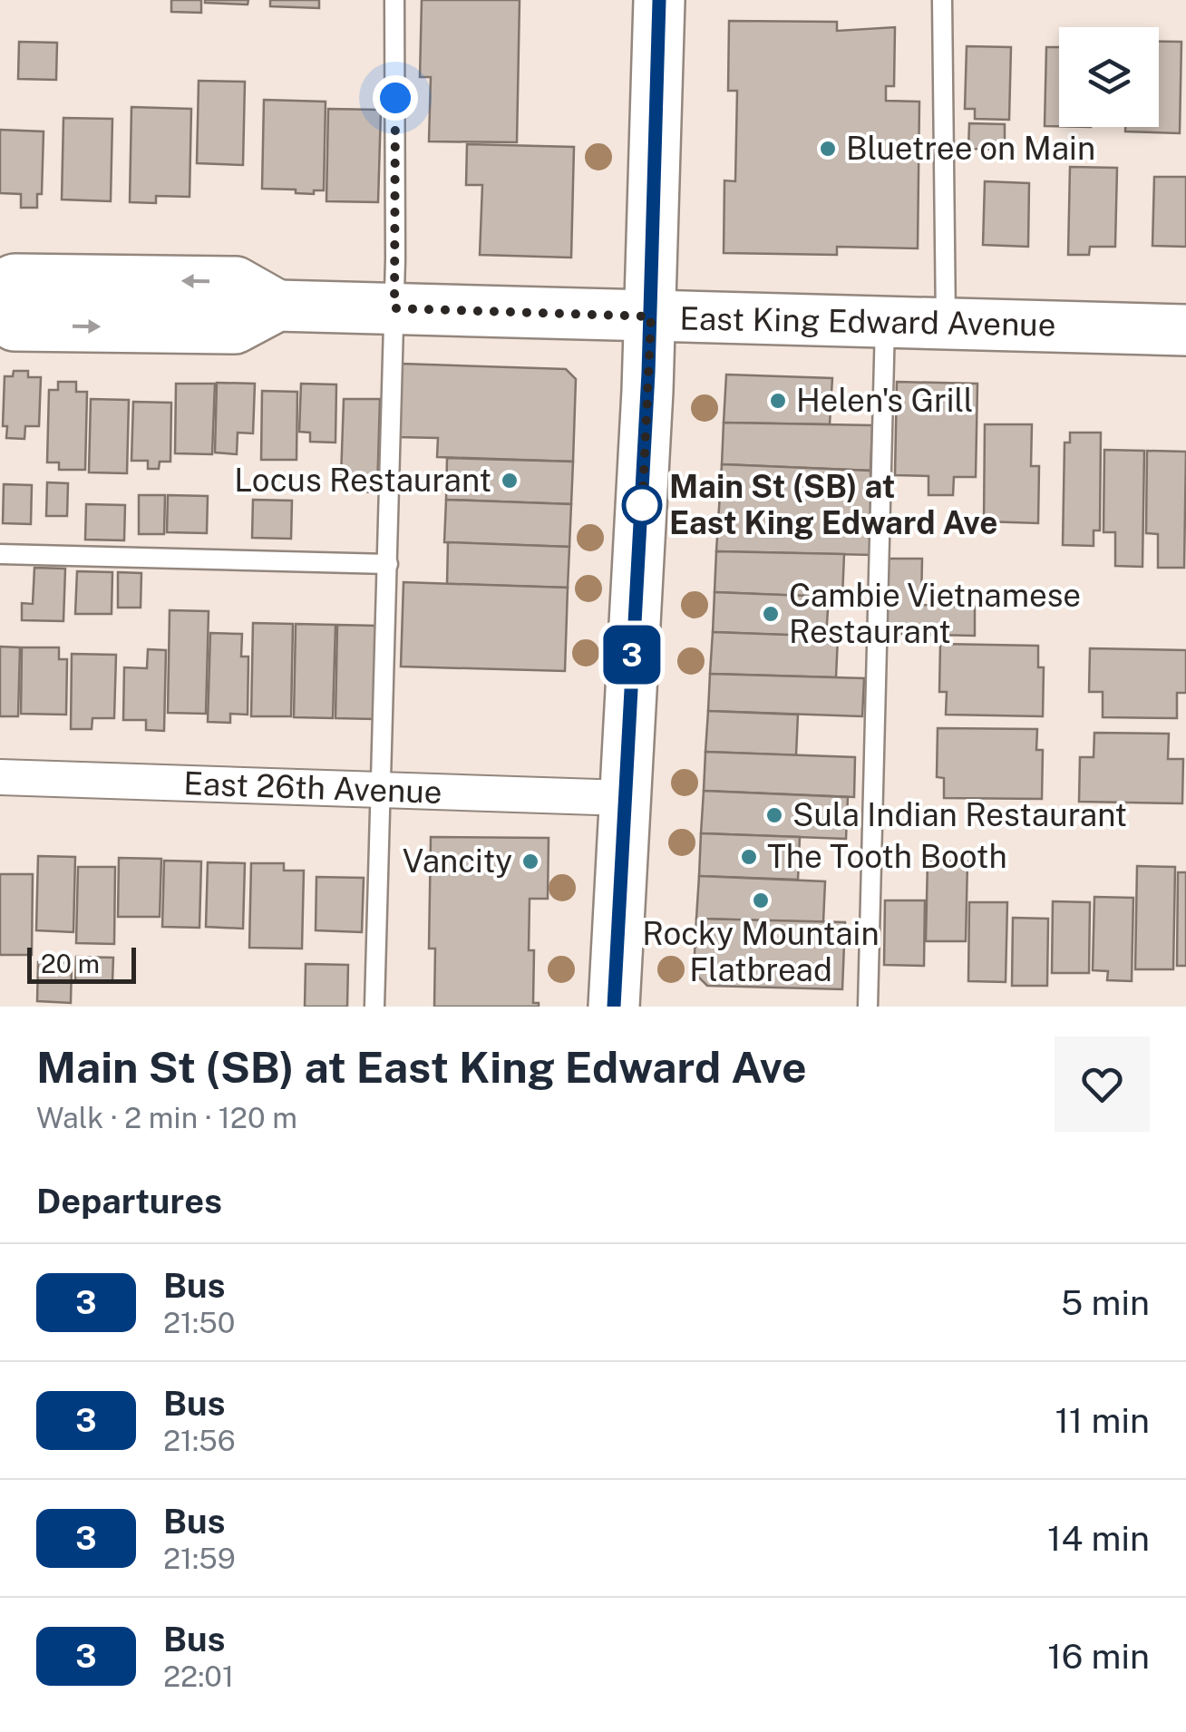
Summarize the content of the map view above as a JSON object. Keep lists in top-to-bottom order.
{
  "streets": {
    "main road": ["East King Edward Avenue"],
    "street": ["East 26th Avenue"]
  },
  "places": [
    "Bluetree on Main",
    "Helen's Grill",
    "Locus Restaurant",
    "Main St (SB) at East King Edward Ave",
    "Cambie Vietnamese Restaurant",
    "Sula Indian Restaurant",
    "The Tooth Booth",
    "Vancity",
    "Rocky Mountain Flatbread"
  ],
  "lines": ["bus line 3"],
  "scale_bar": "20 m",
  "page": {
    "on_map": "3",
    "scale": "20 m",
    "heading": [
      ["Main St (SB) at East King Edward Ave", "Walk · 2 min · 120 m"],
      "Departures"
    ],
    "list": [
      {
        "mark": "3",
        "name": "Bus",
        "note": "21:50",
        "value": "5 min"
      },
      {
        "mark": "3",
        "name": "Bus",
        "note": "21:56",
        "value": "11 min"
      },
      {
        "mark": "3",
        "name": "Bus",
        "note": "21:59",
        "value": "14 min"
      },
      {
        "mark": "3",
        "name": "Bus",
        "note": "22:01",
        "value": "16 min"
      }
    ]
  }
}
